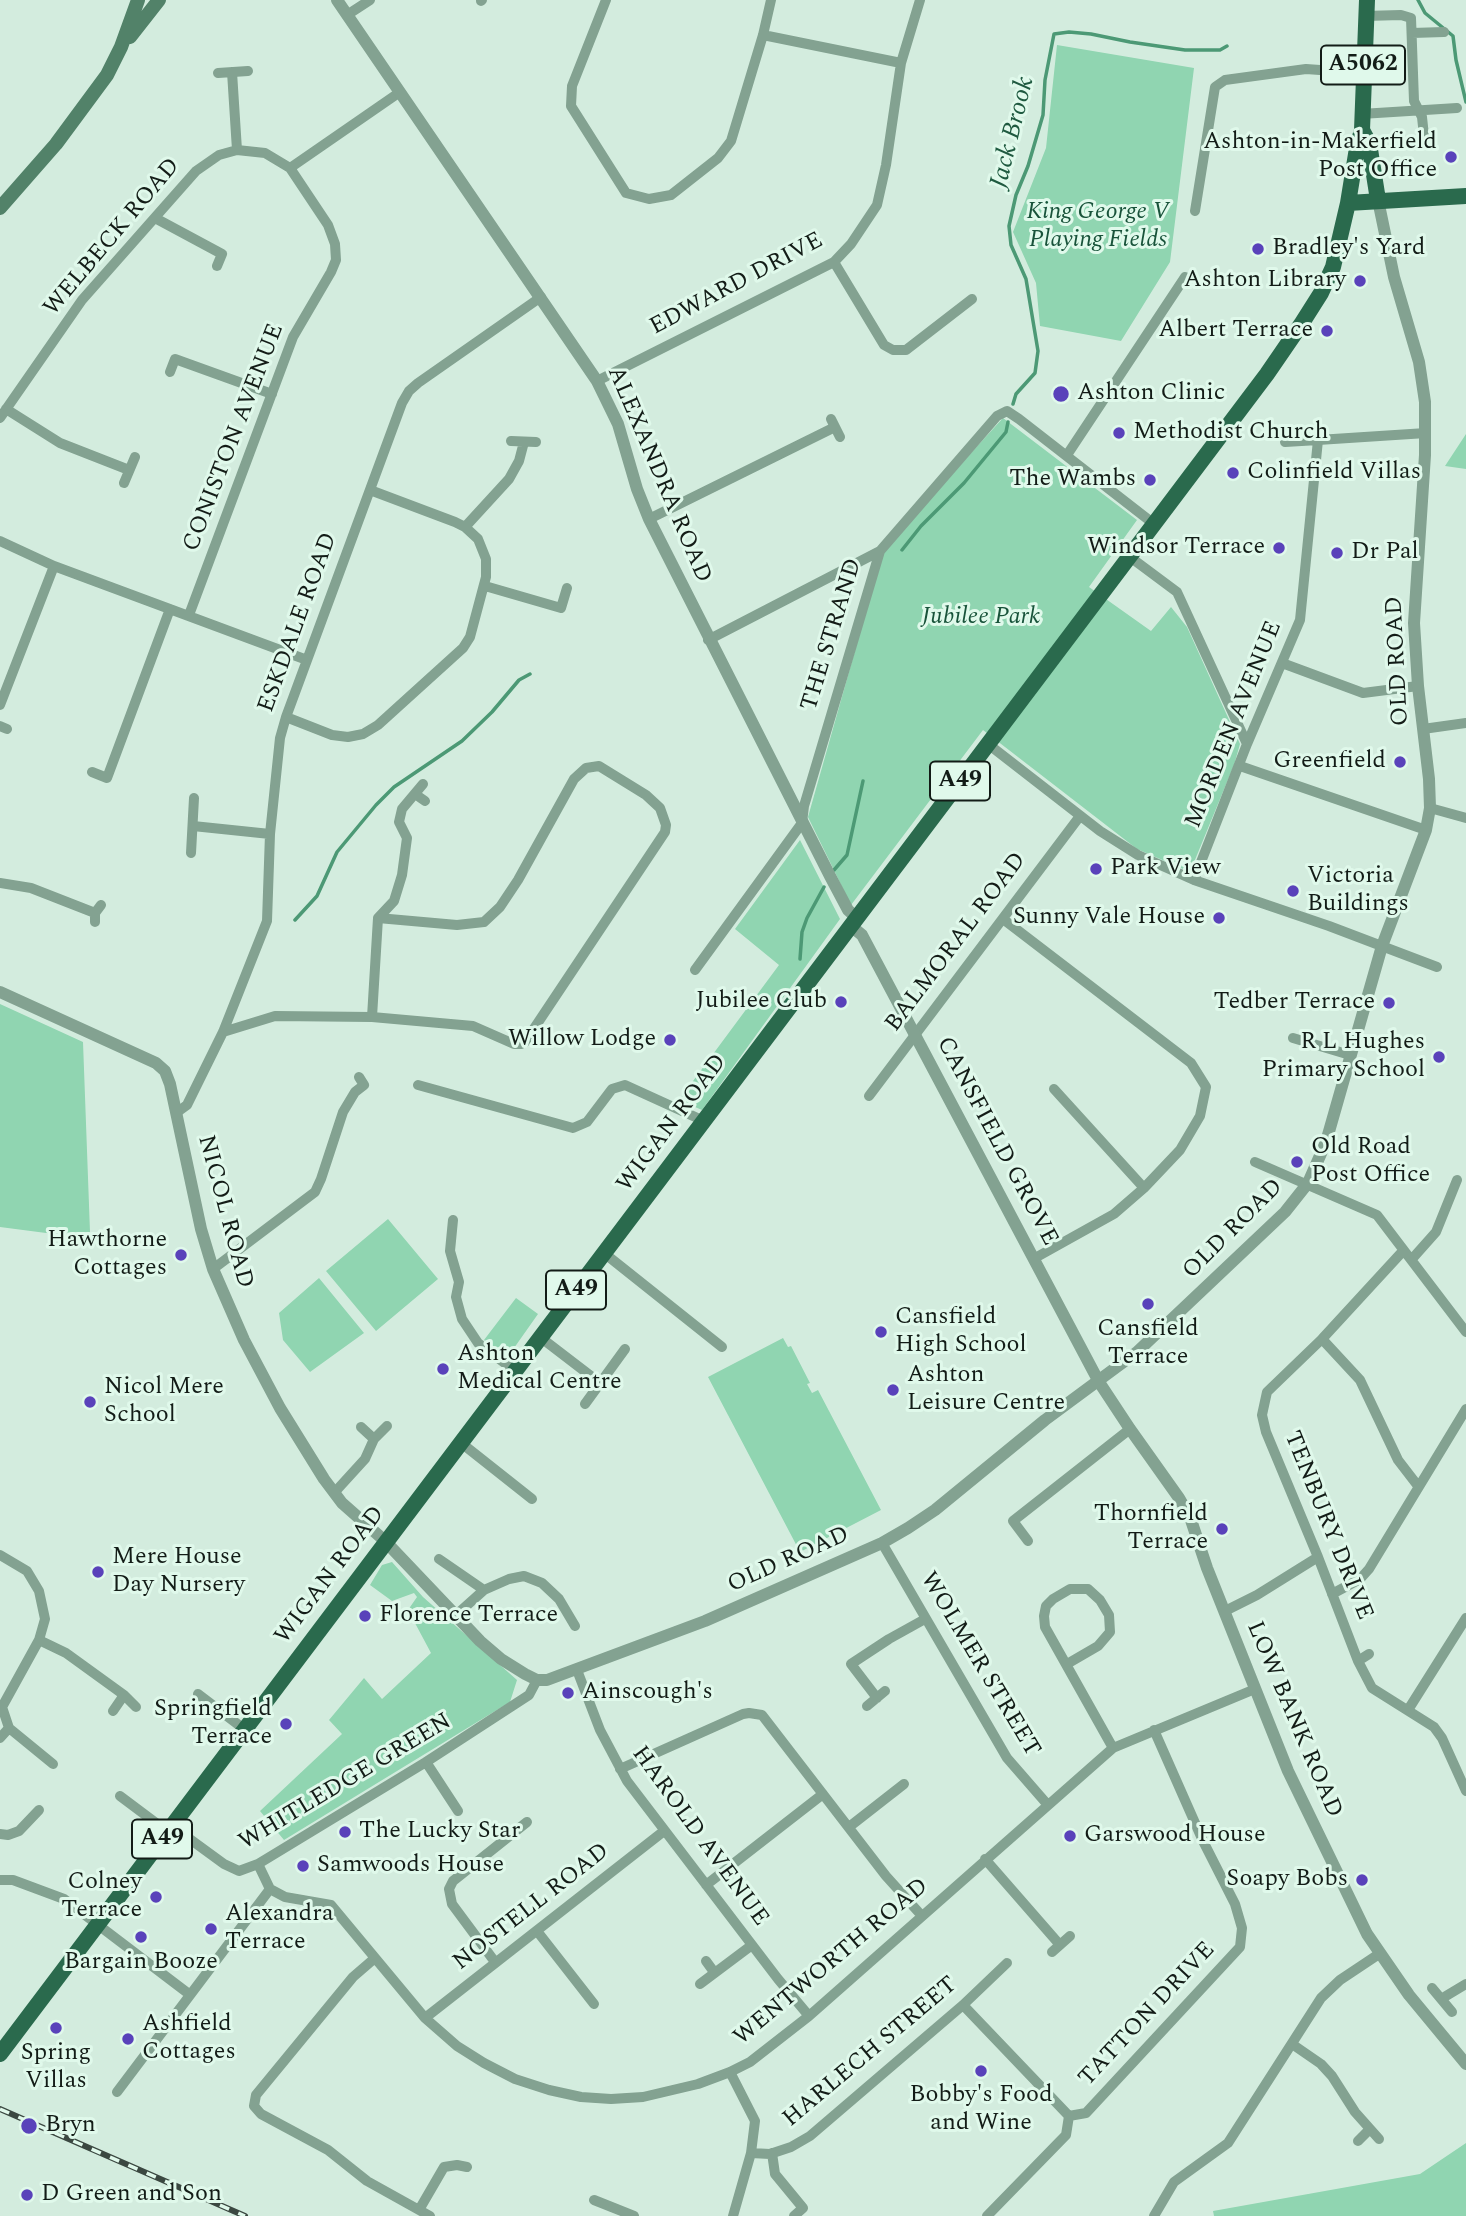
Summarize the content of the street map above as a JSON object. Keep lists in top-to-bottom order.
{
  "streets": {
    "main road": ["A5062", "A49", "WIGAN ROAD"],
    "street": [
      "WELBECK ROAD",
      "EDWARD DRIVE",
      "CONISTON AVENUE",
      "ALEXANDRA ROAD",
      "ESKDALE ROAD",
      "THE STRAND",
      "OLD ROAD",
      "MORDEN AVENUE",
      "BALMORAL ROAD",
      "CANSFIELD GROVE",
      "NICOL ROAD",
      "TENBURY DRIVE",
      "WOLMER STREET",
      "LOW BANK ROAD",
      "WHITLEDGE GREEN",
      "HAROLD AVENUE",
      "NOSTELL ROAD",
      "WENTWORTH ROAD",
      "TATTON DRIVE",
      "HARLECH STREET"
    ]
  },
  "crossings": [
    ["EDWARD DRIVE", "ALEXANDRA ROAD"],
    ["ALEXANDRA ROAD", "ESKDALE ROAD"],
    ["ALEXANDRA ROAD", "THE STRAND"],
    ["ALEXANDRA ROAD", "WIGAN ROAD"],
    ["ALEXANDRA ROAD", "CANSFIELD GROVE"],
    ["ESKDALE ROAD", "NICOL ROAD"],
    ["OLD ROAD", "WIGAN ROAD"],
    ["OLD ROAD", "CANSFIELD GROVE"],
    ["OLD ROAD", "WOLMER STREET"],
    ["OLD ROAD", "LOW BANK ROAD"],
    ["OLD ROAD", "WHITLEDGE GREEN"],
    ["OLD ROAD", "HAROLD AVENUE"],
    ["BALMORAL ROAD", "CANSFIELD GROVE"],
    ["WIGAN ROAD", "CANSFIELD GROVE"],
    ["WIGAN ROAD", "NICOL ROAD"],
    ["WIGAN ROAD", "WHITLEDGE GREEN"],
    ["CANSFIELD GROVE", "LOW BANK ROAD"],
    ["WOLMER STREET", "WENTWORTH ROAD"],
    ["LOW BANK ROAD", "WENTWORTH ROAD"],
    ["HAROLD AVENUE", "NOSTELL ROAD"],
    ["HAROLD AVENUE", "WENTWORTH ROAD"],
    ["NOSTELL ROAD", "WENTWORTH ROAD"],
    ["WENTWORTH ROAD", "TATTON DRIVE"]
  ],
  "water": ["Jack Brook"],
  "parks": ["King George V Playing Fields", "Jubilee Park"],
  "places": [
    "Ashton-in-Makerfield Post Office",
    "Bradley's Yard",
    "Ashton Library",
    "Albert Terrace",
    "Ashton Clinic",
    "Methodist Church",
    "Colinfield Villas",
    "The Wambs",
    "Windsor Terrace",
    "Dr Pal",
    "Greenfield",
    "Park View",
    "Victoria Buildings",
    "Sunny Vale House",
    "Jubilee Club",
    "Tedber Terrace",
    "Willow Lodge",
    "R L Hughes Primary School",
    "Old Road Post Office",
    "Hawthorne Cottages",
    "Cansfield Terrace",
    "Cansfield High School",
    "Ashton Medical Centre",
    "Ashton Leisure Centre",
    "Nicol Mere School",
    "Thornfield Terrace",
    "Mere House Day Nursery",
    "Florence Terrace",
    "Ainscough's",
    "Springfield Terrace",
    "The Lucky Star",
    "Garswood House",
    "Samwoods House",
    "Soapy Bobs",
    "Colney Terrace",
    "Alexandra Terrace",
    "Bargain Booze",
    "Spring Villas",
    "Ashfield Cottages",
    "Bobby's Food and Wine",
    "Bryn",
    "D Green and Son"
  ]
}
